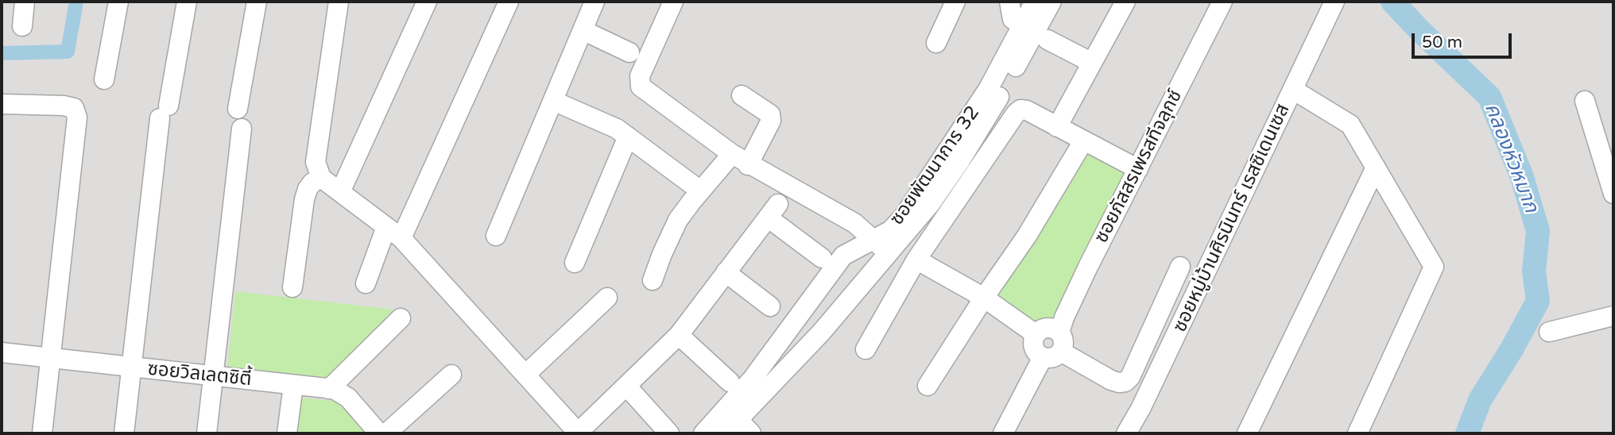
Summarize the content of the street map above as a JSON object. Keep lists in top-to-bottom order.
{
  "streets": {
    "street": [
      "ซอยพัฒนาการ 32",
      "ซอยภัสสรเพรสทีจลุกซ์",
      "ซอยหมู่บ้านศิรนินทร์ เรสซิเดนเซส",
      "ซอยวิลเลตซิตี้"
    ]
  },
  "water": ["คลองหัวหมาก"],
  "scale_bar": "50 m"
}
